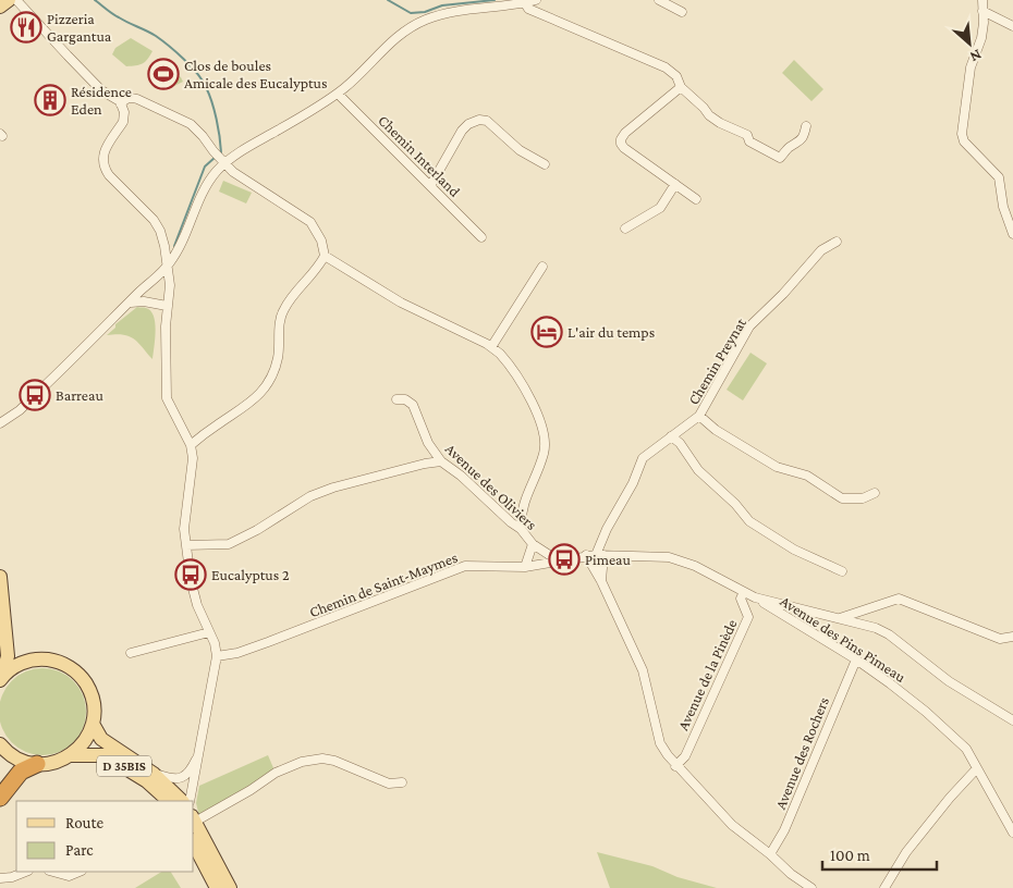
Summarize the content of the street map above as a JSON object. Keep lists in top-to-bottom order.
{
  "streets": {
    "main road": ["D 35BIS"],
    "street": [
      "Chemin Interland",
      "Chemin Preynat",
      "Avenue des Oliviers",
      "Chemin de Saint-Maymes",
      "Avenue des Pins Pimeau",
      "Avenue de la Pinède",
      "Avenue des Rochers"
    ]
  },
  "crossings": [
    ["Chemin Preynat", "Chemin de Saint-Maymes"],
    ["Avenue des Oliviers", "Chemin de Saint-Maymes"],
    ["Chemin de Saint-Maymes", "Avenue des Pins Pimeau"],
    ["Chemin de Saint-Maymes", "Avenue de la Pinède"],
    ["Avenue des Pins Pimeau", "Avenue des Rochers"]
  ],
  "places": {
    "restaurant": ["Pizzeria Gargantua"],
    "sports": ["Clos de boules Amicale des Eucalyptus"],
    "building": ["Résidence Eden"],
    "hotel": ["L'air du temps"],
    "bus stop": ["Barreau", "Pimeau", "Eucalyptus 2"]
  },
  "legend": ["Route", "Parc"],
  "scale_bar": "100 m",
  "north": "bottom right"
}
